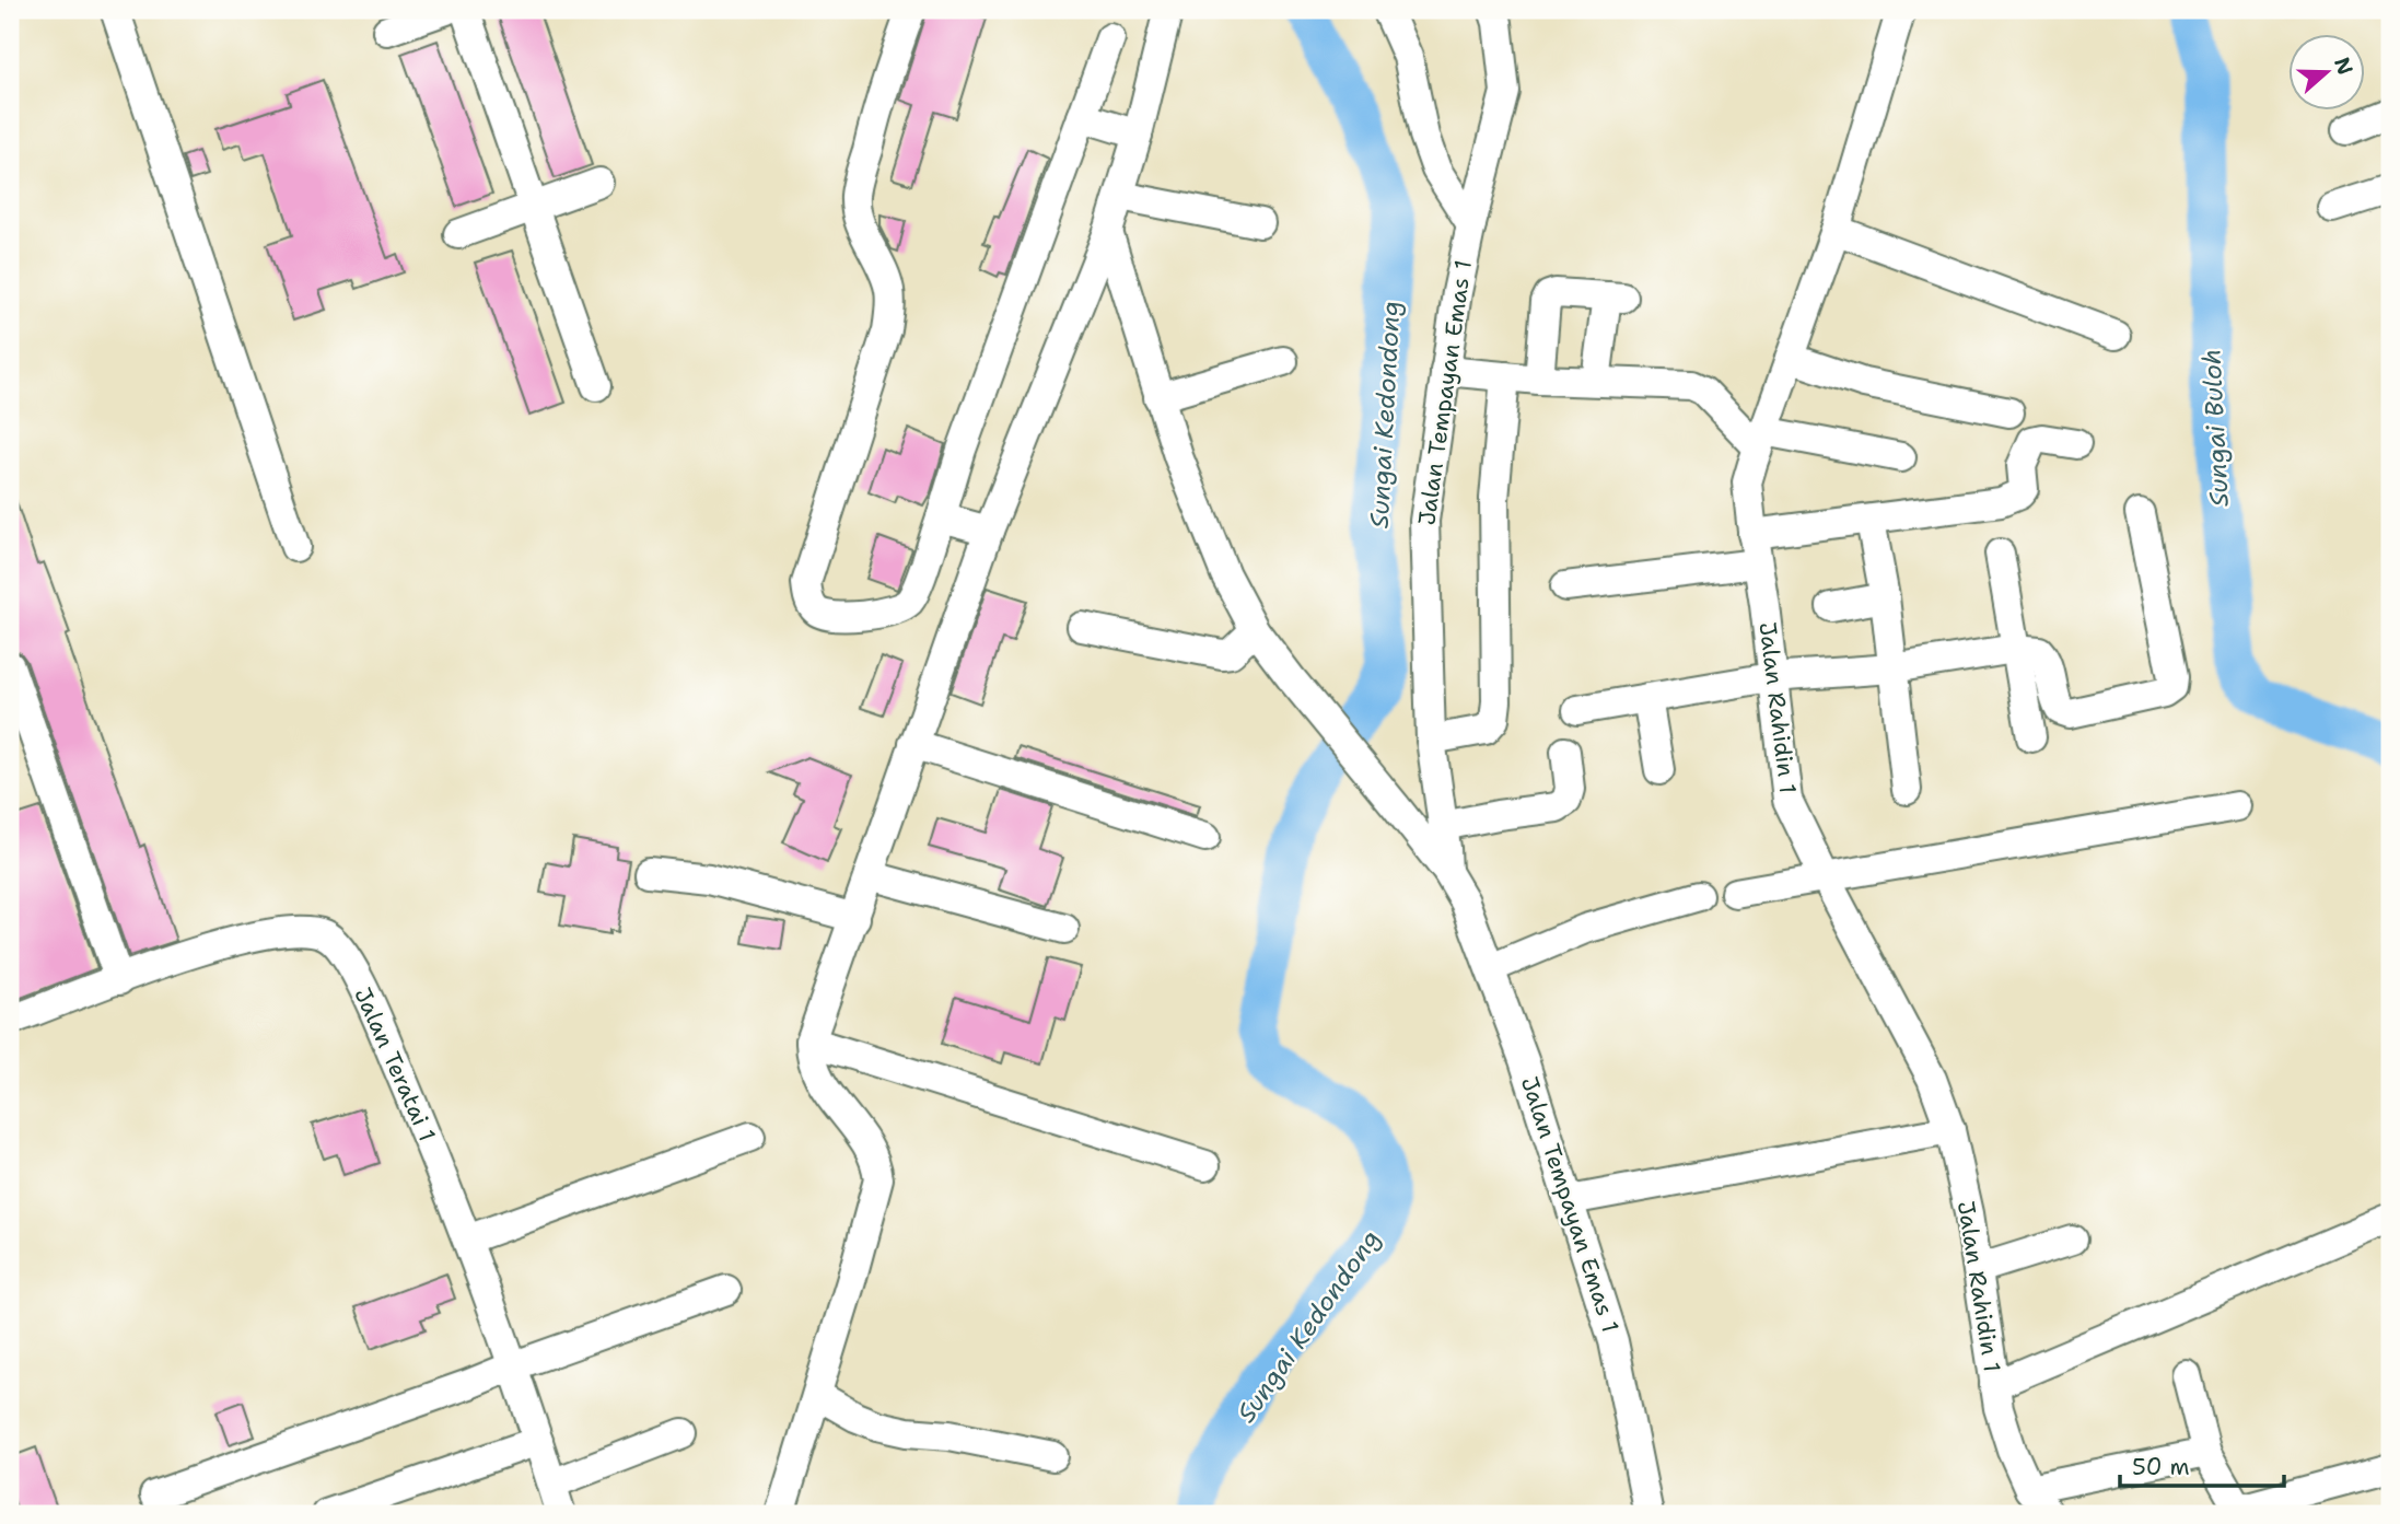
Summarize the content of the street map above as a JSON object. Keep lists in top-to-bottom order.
{
  "streets": {
    "street": ["Jalan Tempayan Emas 1", "Jalan Rahidin 1", "Jalan Teratai 1"]
  },
  "water": ["Sungai Kedondong", "Sungai Buloh"],
  "scale_bar": "50 m",
  "north": "right"
}
